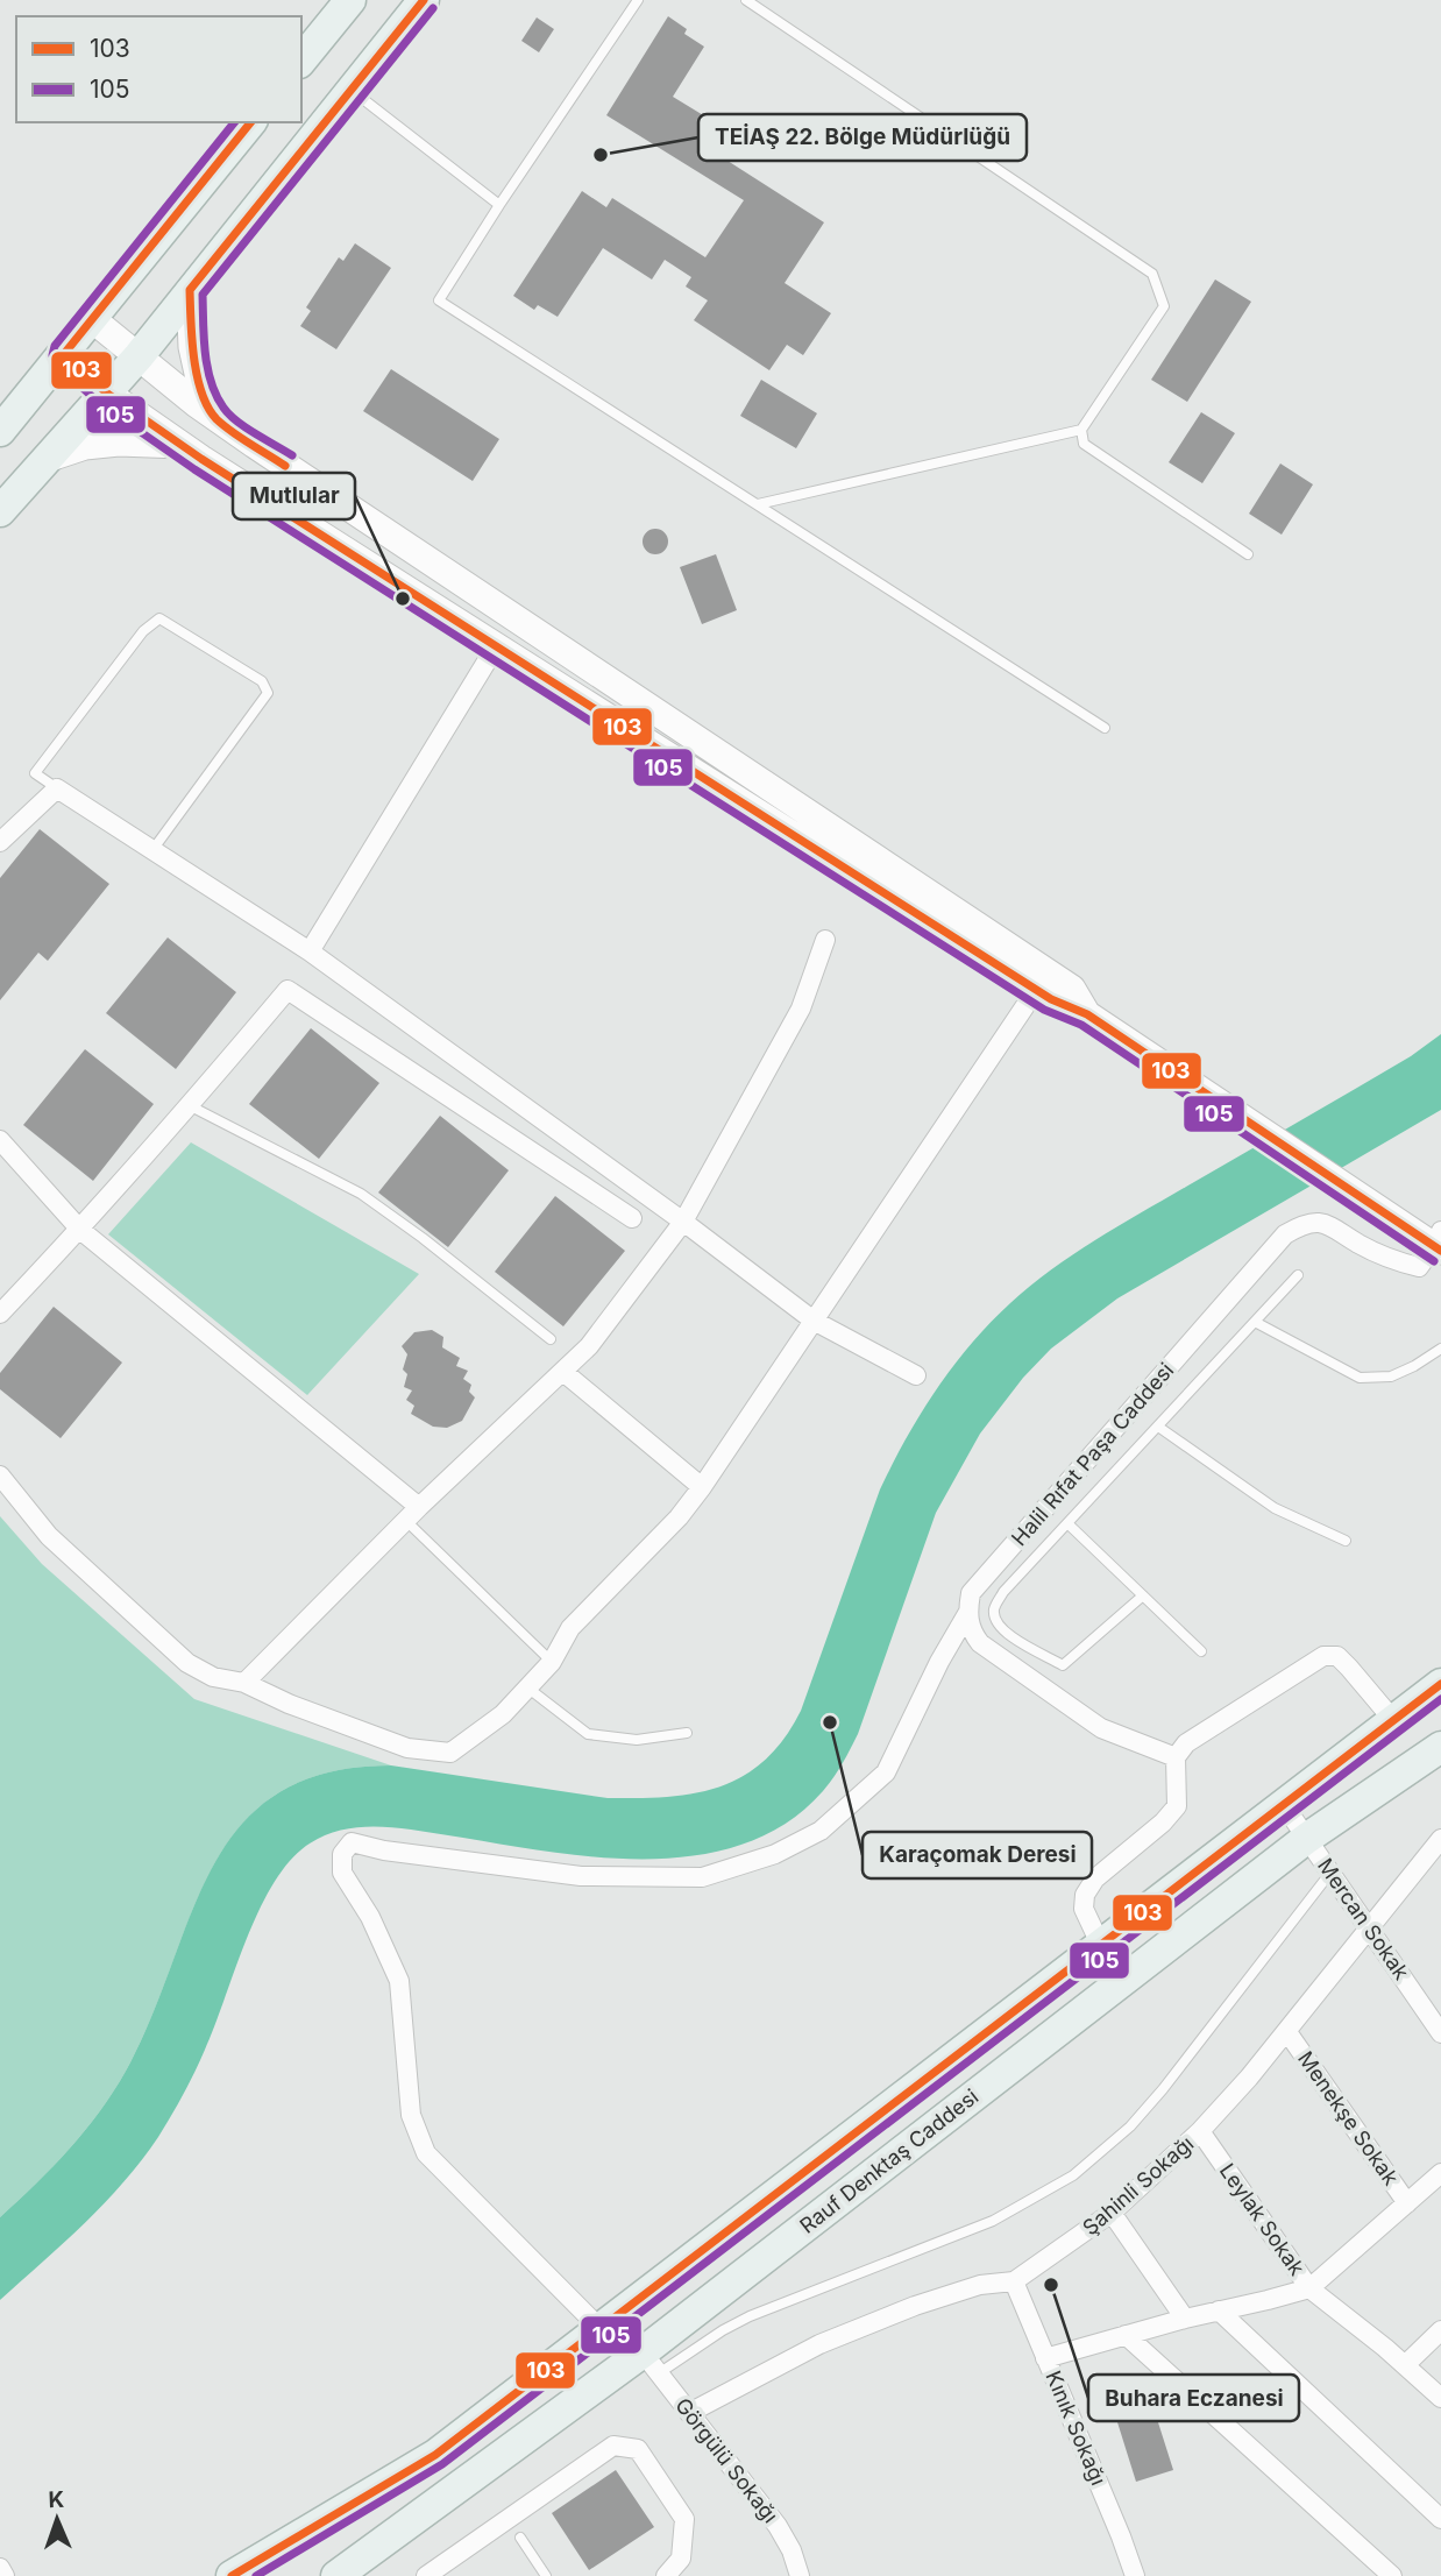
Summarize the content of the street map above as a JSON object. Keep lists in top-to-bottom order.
{
  "streets": {
    "main road": ["Rauf Denktaş Caddesi"],
    "street": [
      "Halil Rıfat Paşa Caddesi",
      "Mercan Sokak",
      "Menekşe Sokak",
      "Şahinli Sokağı",
      "Leylak Sokak",
      "Kınık Sokağı",
      "Görgülü Sokağı"
    ]
  },
  "crossings": [
    ["Mercan Sokak", "Rauf Denktaş Caddesi"],
    ["Mercan Sokak", "Şahinli Sokağı"],
    ["Menekşe Sokak", "Şahinli Sokağı"],
    ["Rauf Denktaş Caddesi", "Görgülü Sokağı"],
    ["Şahinli Sokağı", "Leylak Sokak"],
    ["Şahinli Sokağı", "Kınık Sokağı"],
    ["Şahinli Sokağı", "Görgülü Sokağı"]
  ],
  "places": [
    "TEİAŞ 22. Bölge Müdürlüğü",
    "Mutlular",
    "Karaçomak Deresi",
    "Buhara Eczanesi"
  ],
  "lines": ["transit line 103", "transit line 105"],
  "legend": ["103", "105"],
  "north": "top"
}
